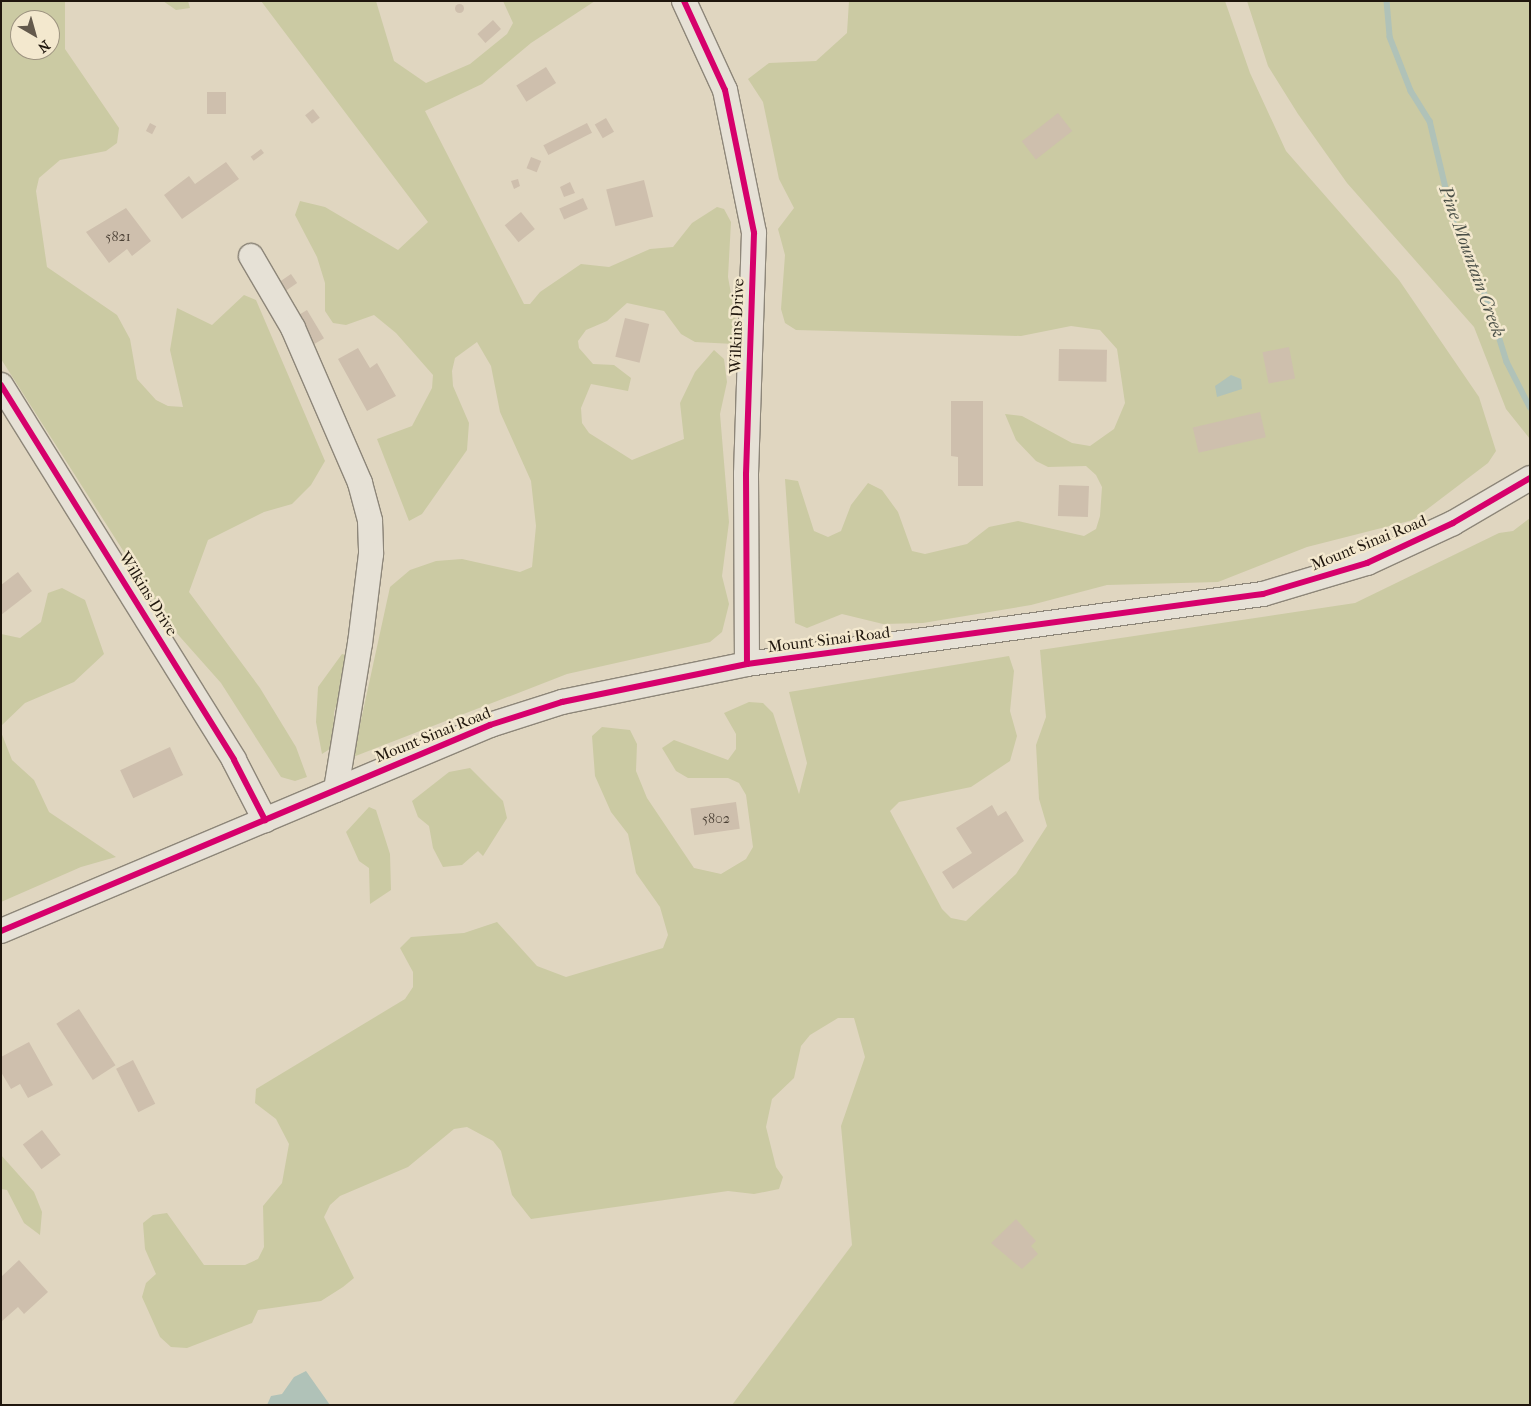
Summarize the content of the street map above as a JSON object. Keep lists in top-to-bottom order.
{
  "streets": {
    "street": ["Wilkins Drive", "Mount Sinai Road"]
  },
  "crossings": [
    ["Wilkins Drive", "Mount Sinai Road"]
  ],
  "water": ["Pine Mountain Creek"],
  "house_numbers": ["5821", "5802"],
  "north": "bottom right"
}
